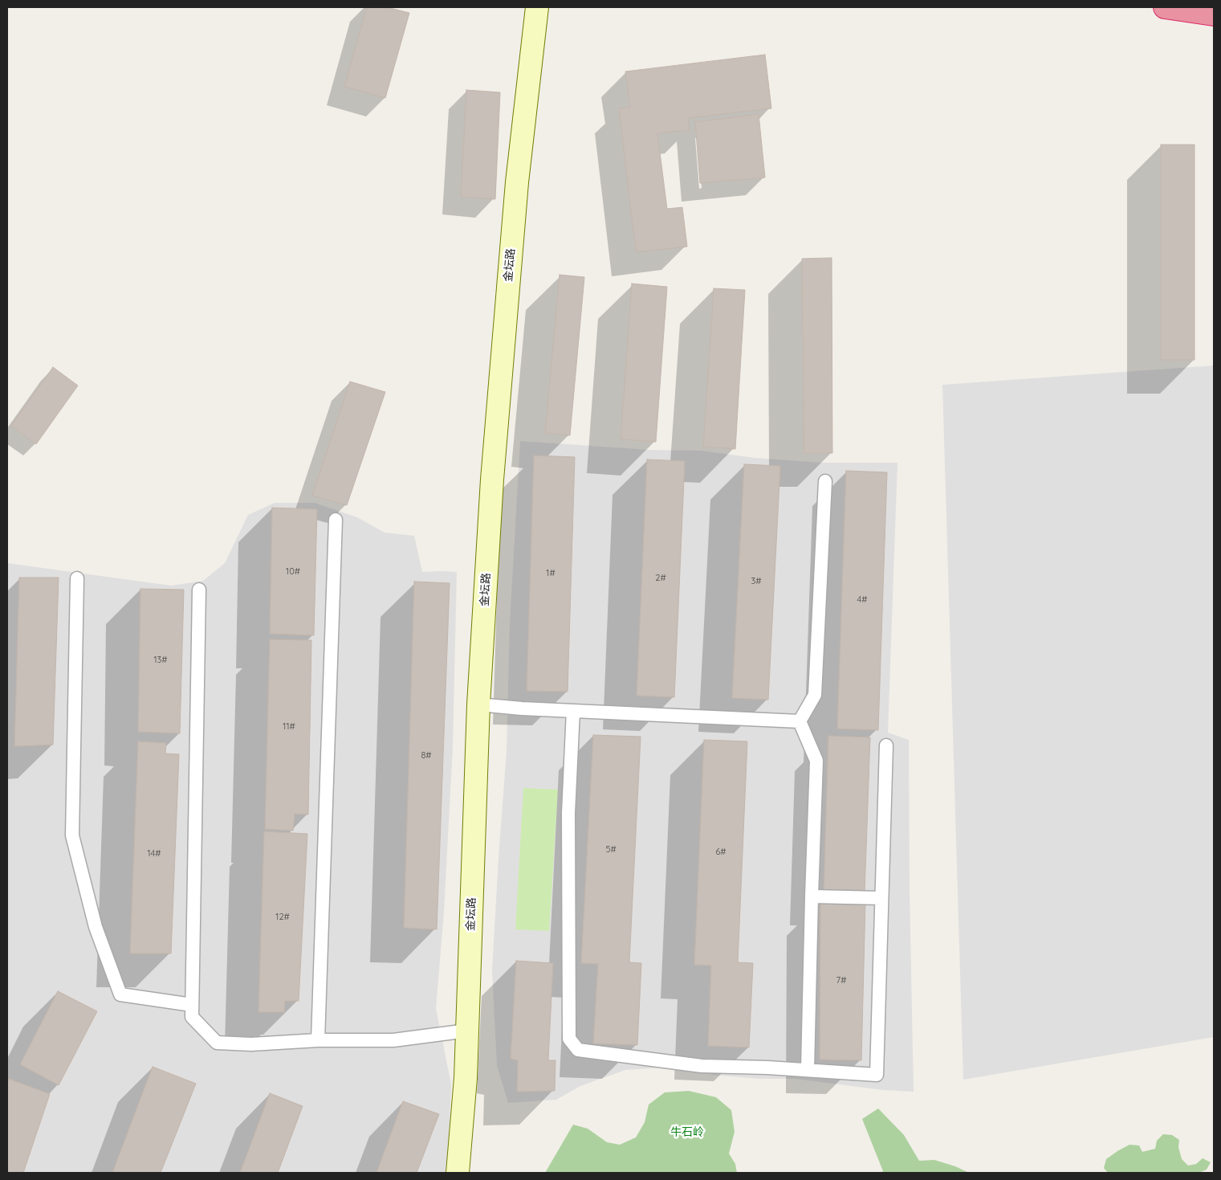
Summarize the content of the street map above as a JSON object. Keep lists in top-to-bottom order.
{
  "streets": {
    "main road": ["金坛路"]
  },
  "parks": ["牛石岭"],
  "house_numbers": [
    "10#",
    "1#",
    "2#",
    "3#",
    "4#",
    "13#",
    "11#",
    "8#",
    "5#",
    "6#",
    "14#",
    "12#",
    "7#"
  ]
}
